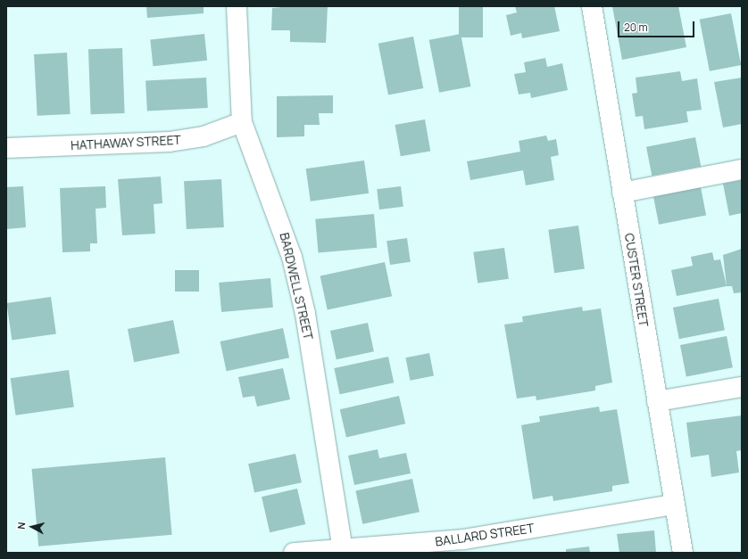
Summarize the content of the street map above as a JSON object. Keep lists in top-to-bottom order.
{
  "streets": {
    "street": [
      "HATHAWAY STREET",
      "CUSTER STREET",
      "BARDWELL STREET",
      "BALLARD STREET"
    ]
  },
  "crossings": [
    ["HATHAWAY STREET", "BARDWELL STREET"],
    ["CUSTER STREET", "BALLARD STREET"],
    ["BARDWELL STREET", "BALLARD STREET"]
  ],
  "scale_bar": "20 m",
  "north": "left"
}
